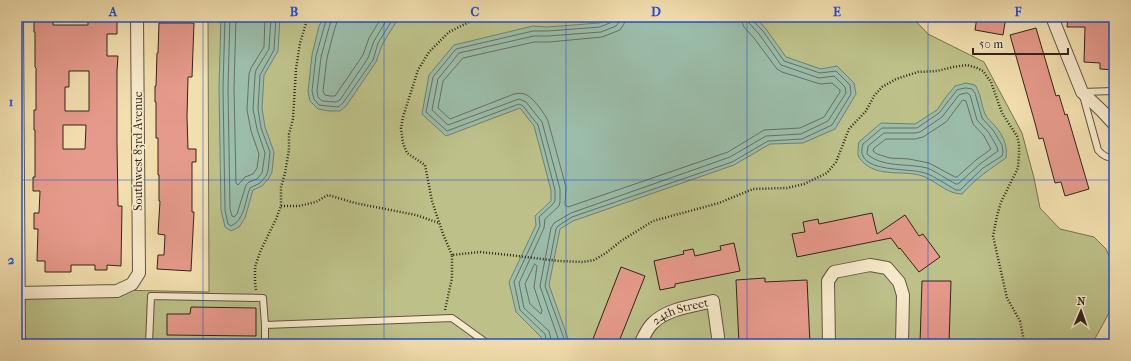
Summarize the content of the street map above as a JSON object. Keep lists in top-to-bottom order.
{
  "streets": {
    "street": ["Southwest 83rd Avenue", "24th Street"]
  },
  "scale_bar": "50 m",
  "north": "top",
  "grid": {
    "columns": [
      "A",
      "B",
      "C",
      "D",
      "E",
      "F"
    ],
    "rows": ["1", "2"]
  }
}
